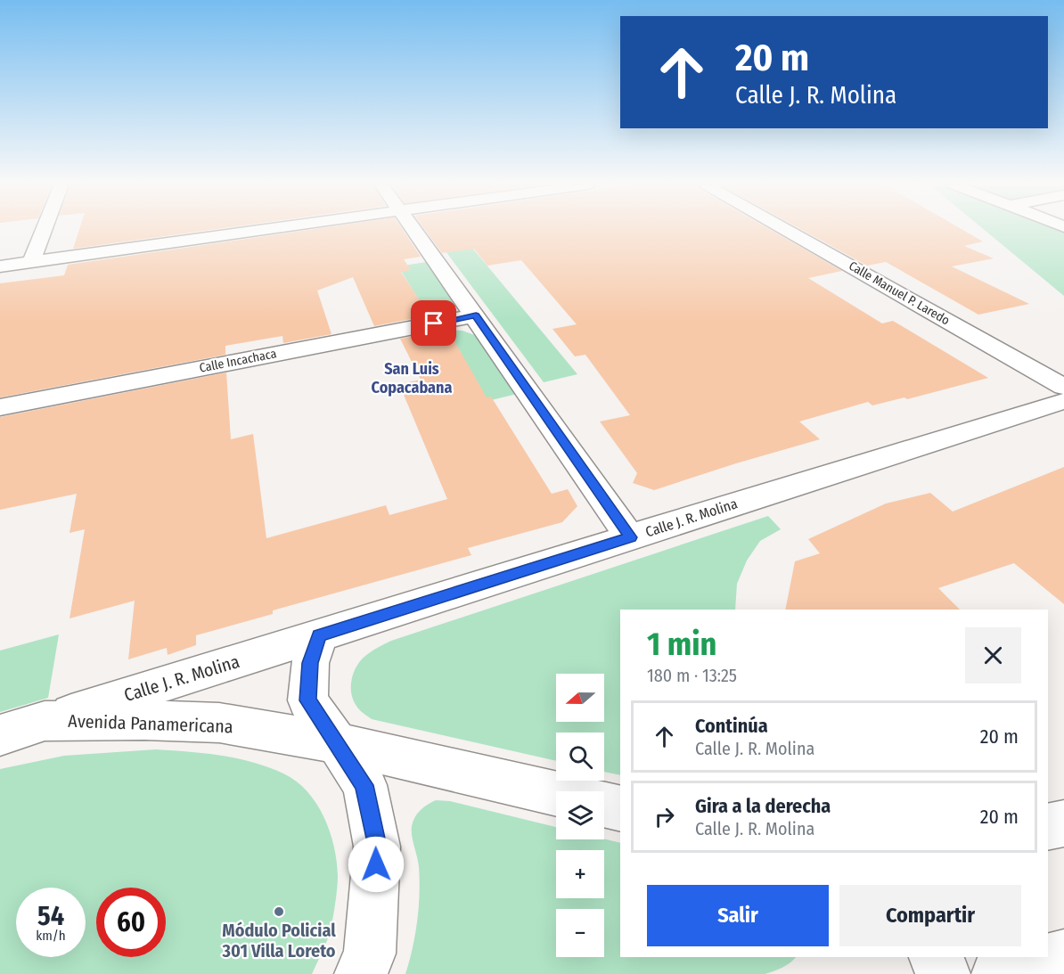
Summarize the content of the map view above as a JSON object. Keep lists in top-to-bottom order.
{
  "streets": {
    "street": [
      "Calle Manuel P. Laredo",
      "Calle Incachaca",
      "Calle J. R. Molina",
      "Avenida Panamericana"
    ]
  },
  "crossings": [
    ["Calle J. R. Molina", "Avenida Panamericana"]
  ],
  "districts": ["San Luis Copacabana"],
  "places": ["Módulo Policial 301 Villa Loreto"],
  "north": "left",
  "page": {
    "turn": ["20 m", "Calle J. R. Molina"],
    "heading": ["1 min", "180 m · 13:25"],
    "map_buttons": ["+", "−"],
    "list": [
      {
        "name": "Continúa",
        "note": "Calle J. R. Molina",
        "value": "20 m"
      },
      {
        "name": "Gira a la derecha",
        "note": "Calle J. R. Molina",
        "value": "20 m"
      }
    ],
    "buttons": ["Salir", "Compartir"],
    "speed": "54 km/h",
    "limit": "60"
  }
}
